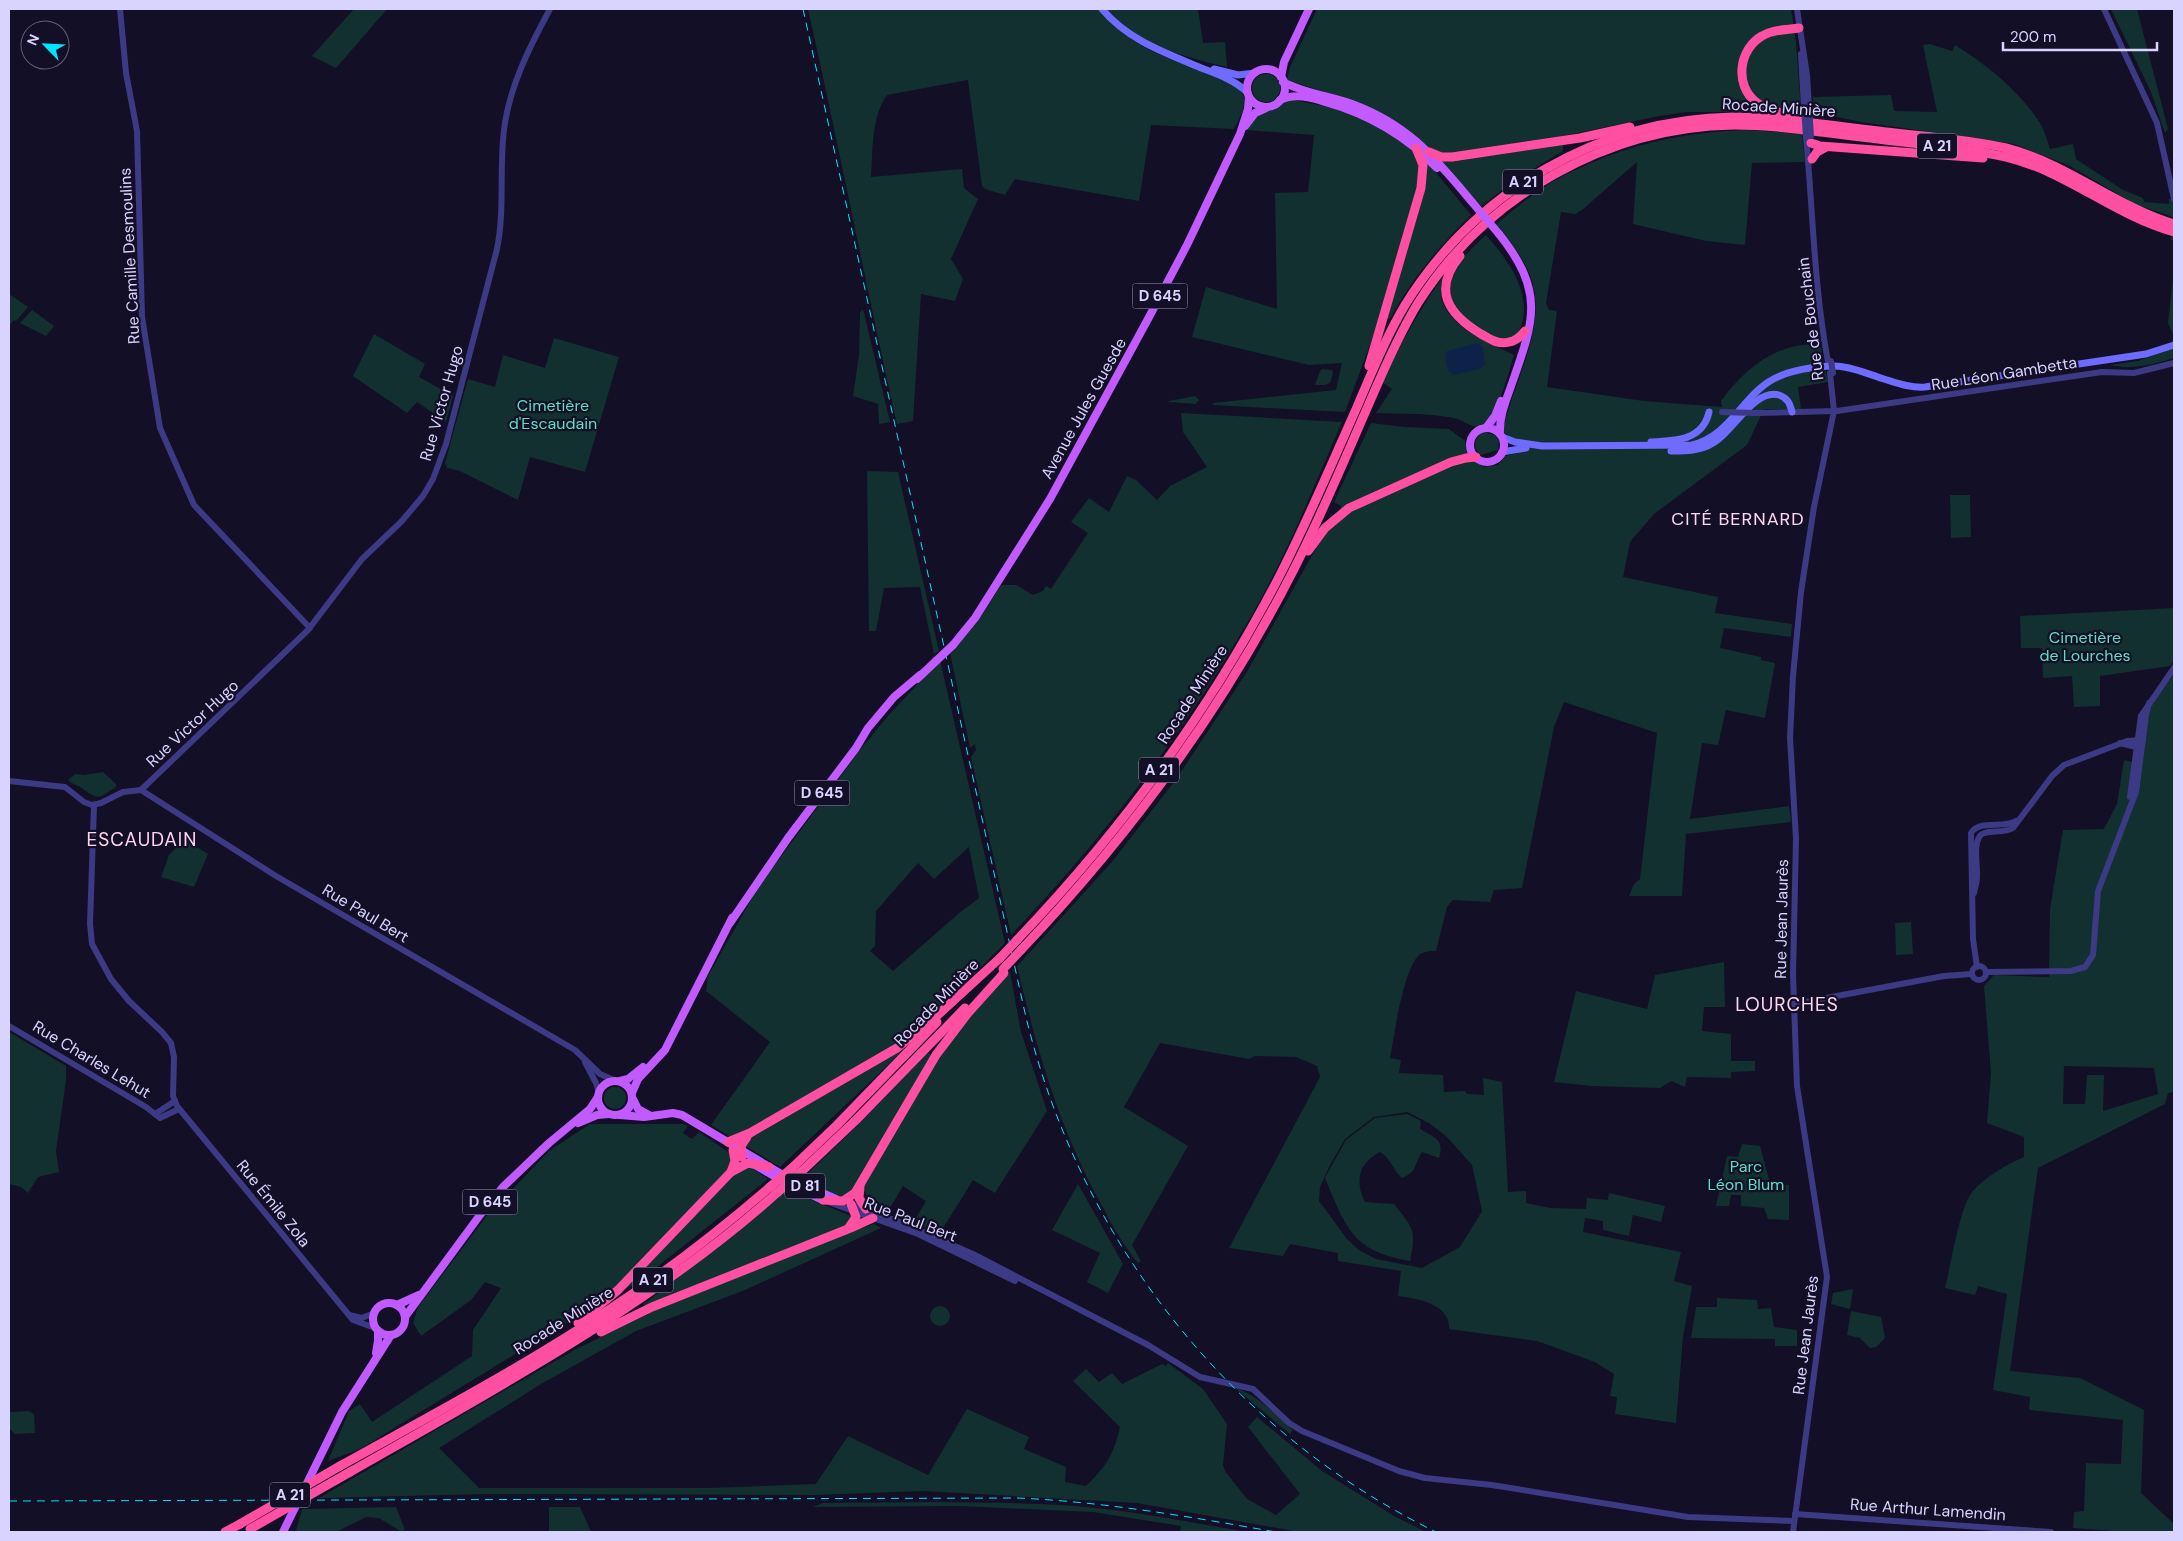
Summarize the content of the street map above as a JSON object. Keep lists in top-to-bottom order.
{
  "streets": {
    "highway": ["Rocade Minière", "A 21"],
    "main road": [
      "D 645",
      "Avenue Jules Guesde",
      "Rue Paul Bert",
      "D 81"
    ],
    "street": [
      "Rue Camille Desmoulins",
      "Rue de Bouchain",
      "Rue Léon Gambetta",
      "Rue Victor Hugo",
      "Rue Jean Jaurès",
      "Rue Charles Lehut",
      "Rue Émile Zola",
      "Rue Arthur Lamendin"
    ]
  },
  "crossings": [
    ["Rue Camille Desmoulins", "Rue Victor Hugo"],
    ["D 645", "Avenue Jules Guesde"],
    ["D 645", "Rue Paul Bert"],
    ["D 645", "Rue Émile Zola"],
    ["Rue de Bouchain", "Rue Léon Gambetta"],
    ["Rue de Bouchain", "Rue Jean Jaurès"],
    ["Rue Léon Gambetta", "Rue Jean Jaurès"],
    ["Rue Victor Hugo", "Rue Paul Bert"],
    ["Avenue Jules Guesde", "Rue Paul Bert"],
    ["Rue Paul Bert", "Rue Jean Jaurès"],
    ["Rue Paul Bert", "Rue Arthur Lamendin"],
    ["Rue Jean Jaurès", "Rue Arthur Lamendin"]
  ],
  "districts": ["CITÉ BERNARD", "ESCAUDAIN", "LOURCHES"],
  "parks": ["Cimetière d'Escaudain", "Cimetière de Lourches", "Parc Léon Blum"],
  "scale_bar": "200 m",
  "north": "top left"
}
